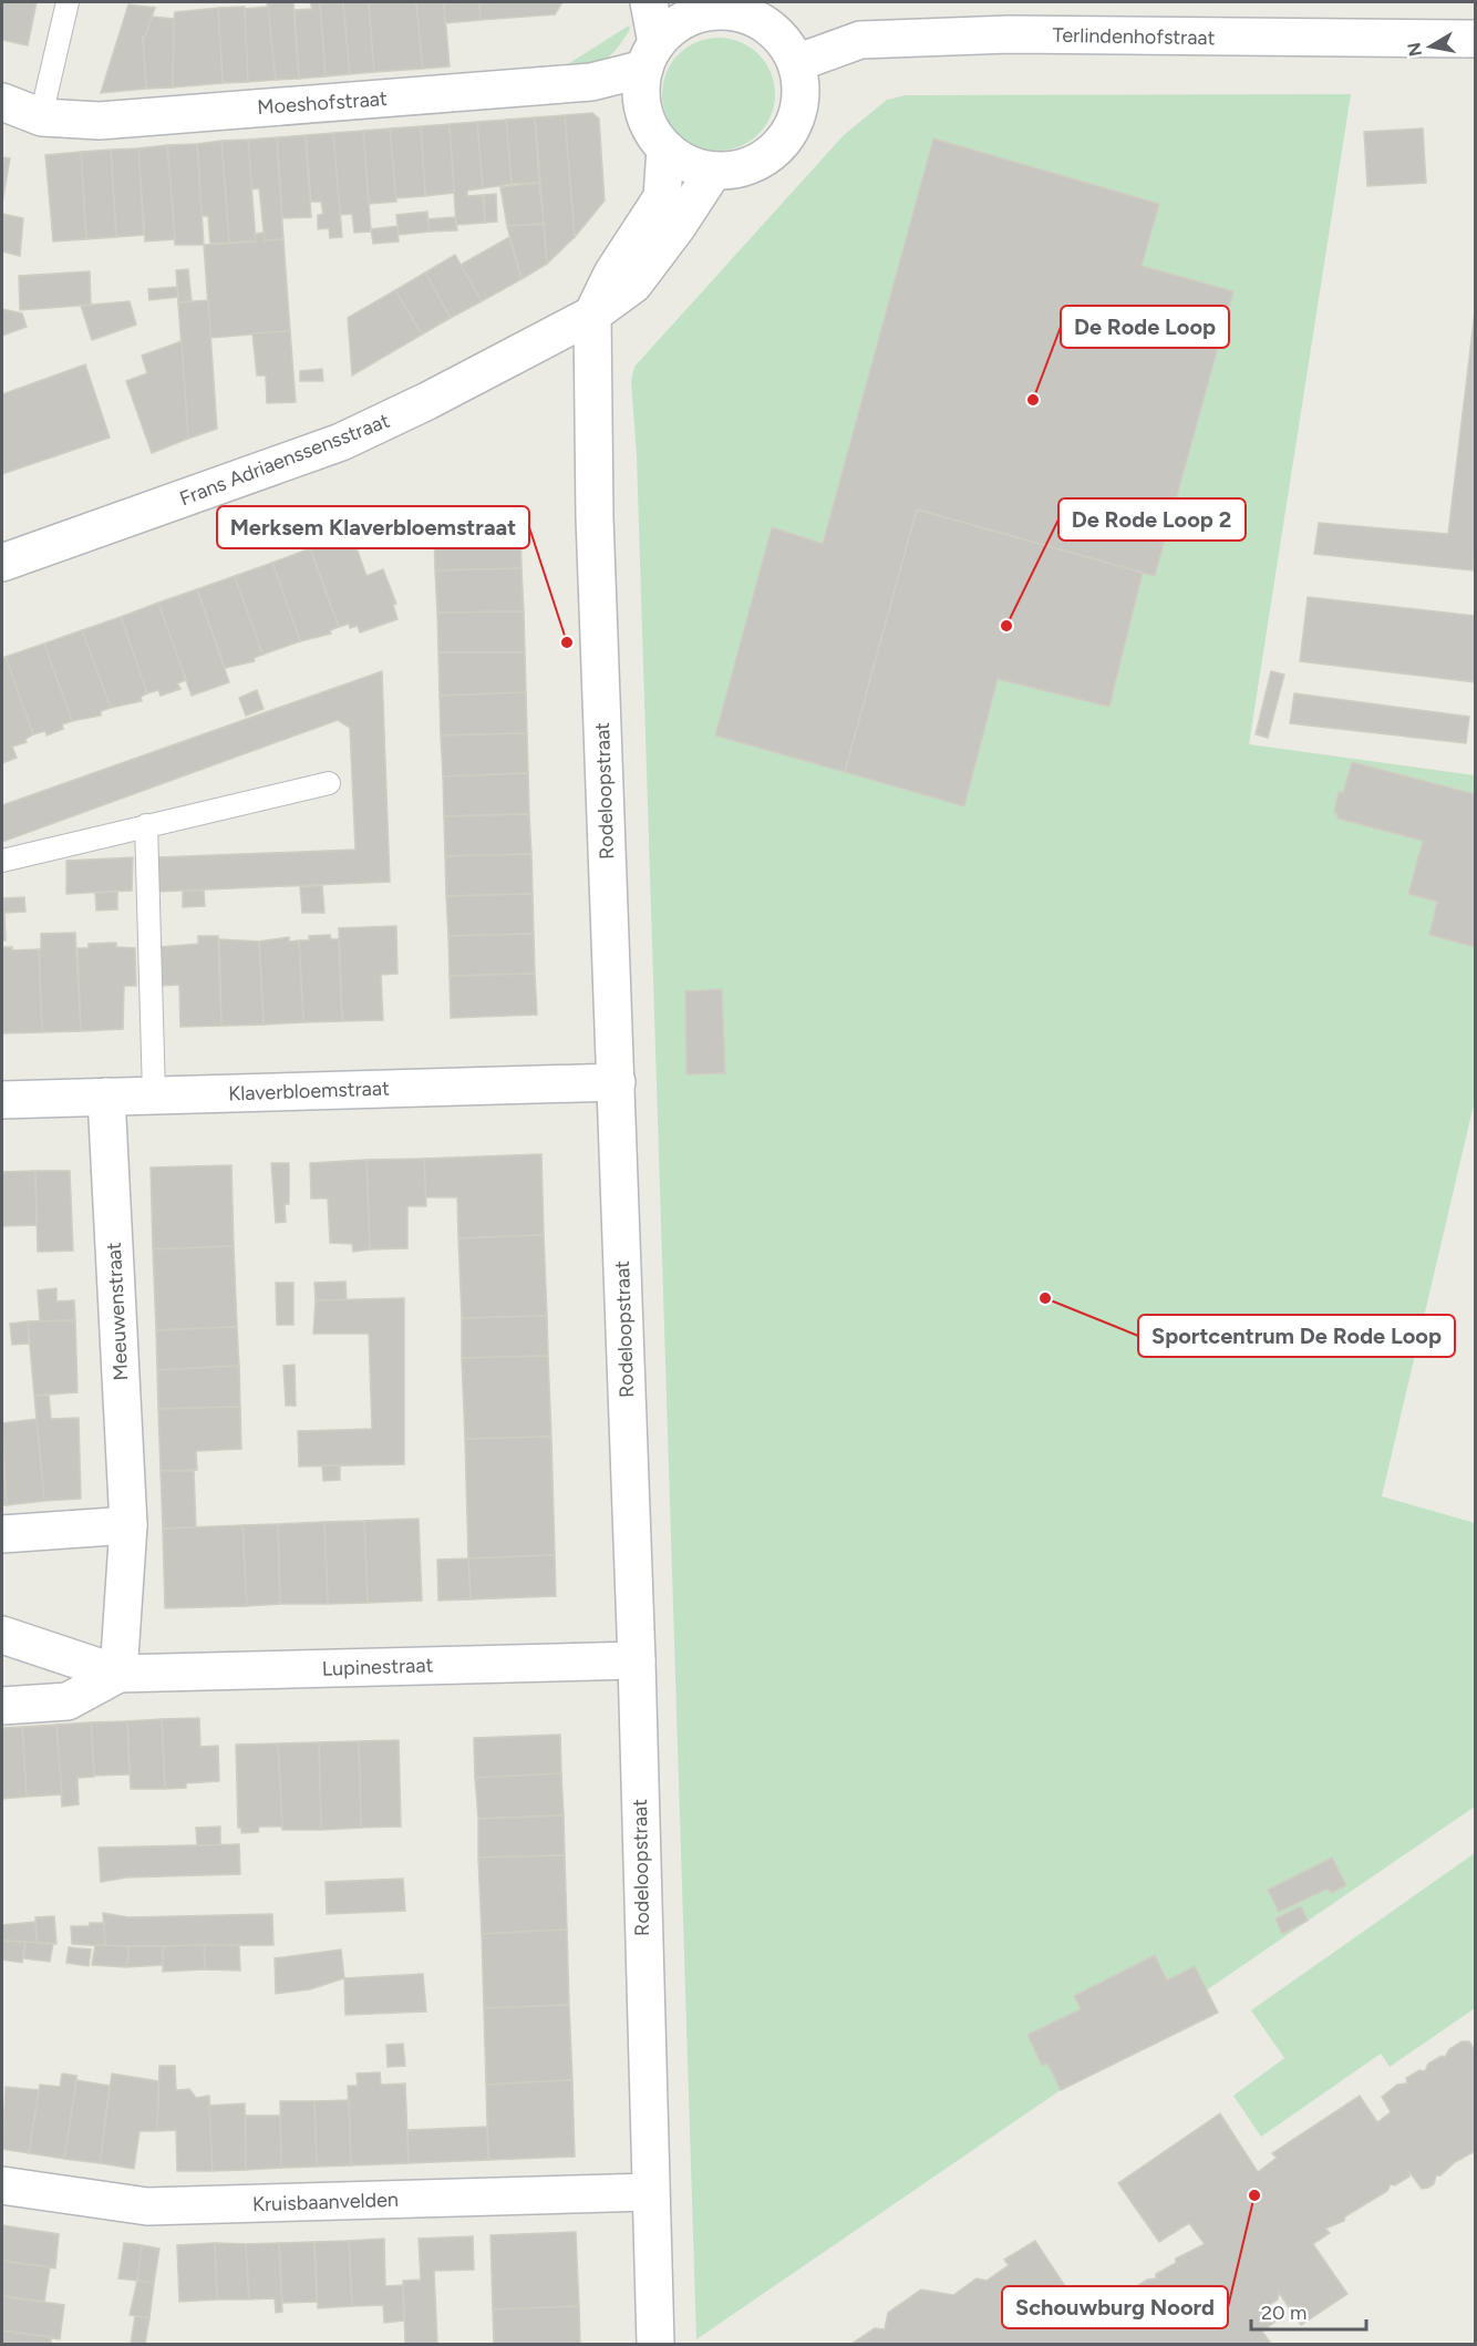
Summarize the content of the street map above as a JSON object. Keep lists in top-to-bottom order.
{
  "streets": {
    "street": [
      "Terlindenhofstraat",
      "Moeshofstraat",
      "Frans Adriaenssensstraat",
      "Rodeloopstraat",
      "Klaverbloemstraat",
      "Meeuwenstraat",
      "Lupinestraat",
      "Kruisbaanvelden"
    ]
  },
  "crossings": [
    ["Terlindenhofstraat", "Moeshofstraat"],
    ["Terlindenhofstraat", "Frans Adriaenssensstraat"],
    ["Moeshofstraat", "Frans Adriaenssensstraat"],
    ["Frans Adriaenssensstraat", "Rodeloopstraat"],
    ["Rodeloopstraat", "Klaverbloemstraat"],
    ["Rodeloopstraat", "Lupinestraat"],
    ["Rodeloopstraat", "Kruisbaanvelden"],
    ["Klaverbloemstraat", "Meeuwenstraat"],
    ["Meeuwenstraat", "Lupinestraat"]
  ],
  "places": [
    "De Rode Loop",
    "De Rode Loop 2",
    "Merksem Klaverbloemstraat",
    "Sportcentrum De Rode Loop",
    "Schouwburg Noord"
  ],
  "scale_bar": "20 m",
  "north": "left"
}
